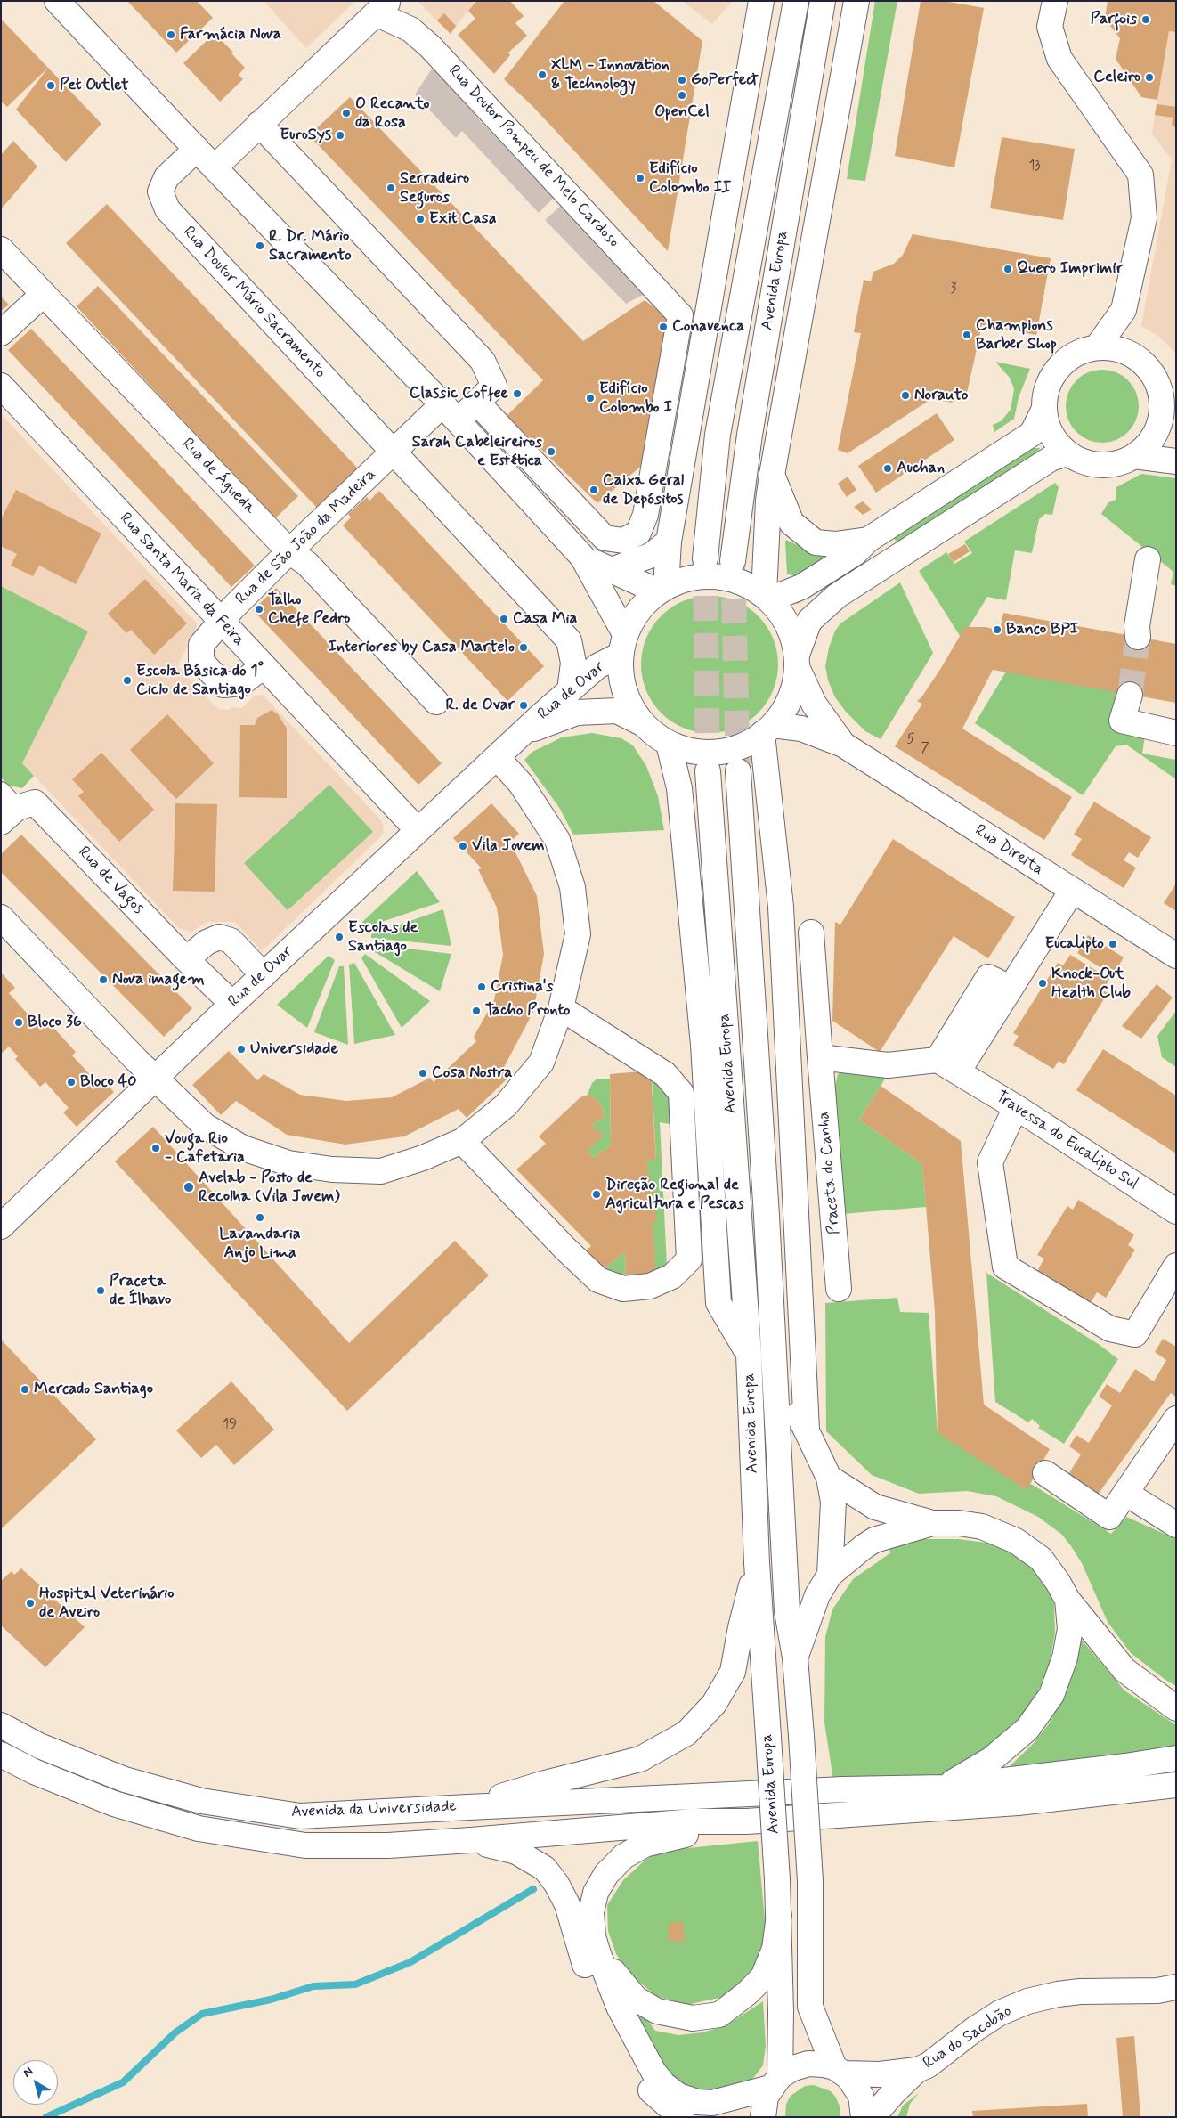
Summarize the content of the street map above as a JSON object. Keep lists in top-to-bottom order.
{
  "streets": {
    "main road": [
      "Rua Doutor Pompeu de Melo Cardoso",
      "Avenida Europa",
      "Rua Doutor Mário Sacramento",
      "Rua de Águeda",
      "Rua de São João da Madeira",
      "Rua Santa Maria da Feira",
      "Rua de Ovar",
      "Rua Direita",
      "Rua de Vagos",
      "Travessa do Eucalipto Sul",
      "Praceta do Canha",
      "Avenida da Universidade",
      "Rua do Sacobão"
    ]
  },
  "crossings": [
    ["Rua Doutor Mário Sacramento", "Rua de São João da Madeira"],
    ["Rua Doutor Mário Sacramento", "Rua de Ovar"],
    ["Rua de Águeda", "Rua de São João da Madeira"],
    ["Rua de São João da Madeira", "Rua Santa Maria da Feira"],
    ["Rua Santa Maria da Feira", "Rua de Ovar"],
    ["Rua de Ovar", "Rua de Vagos"]
  ],
  "places": [
    "Parfois",
    "Farmácia Nova",
    "XLM - Innovation & Technology",
    "Celeiro",
    "GoPerfect",
    "Pet Outlet",
    "OpenCel",
    "O Recanto da Rosa",
    "EuroSys",
    "Edifício Colombo II",
    "Serradeiro Seguros",
    "Exit Casa",
    "R. Dr. Mário Sacramento",
    "Quero Imprimir",
    "Conavenca",
    "Champions Barber Shop",
    "Classic Coffee",
    "Norauto",
    "Edifício Colombo I",
    "Sarah Cabeleireiros e Estética",
    "Auchan",
    "Caixa Geral de Depósitos",
    "Talho Chefe Pedro",
    "Casa Mia",
    "Banco BPI",
    "Interiores by Casa Martelo",
    "Escola Básica do 1° Ciclo de Santiago",
    "R. de Ovar",
    "Vila Jovem",
    "Escolas de Santiago",
    "Eucalipto",
    "Nova imagem",
    "Knock-Out Health Club",
    "Cristina's",
    "Tacho Pronto",
    "Bloco 36",
    "Universidade",
    "Cosa Nostra",
    "Bloco 40",
    "Vouga Rio - Cafetaria",
    "Avelab - Posto de Recolha (Vila Jovem)",
    "Direção Regional de Agricultura e Pescas",
    "Lavandaria Anjo Lima",
    "Praceta de Ílhavo",
    "Mercado Santiago",
    "Hospital Veterinário de Aveiro"
  ],
  "house_numbers": [
    "13",
    "3",
    "5",
    "7",
    "19"
  ],
  "north": "top left"
}
